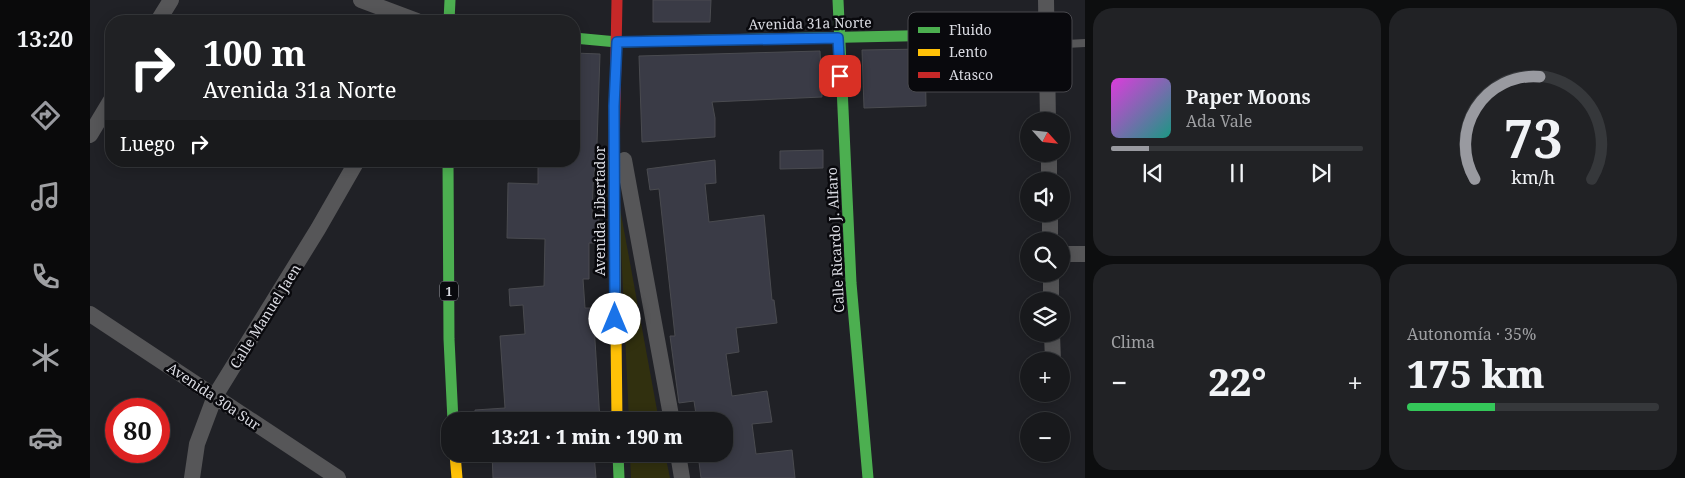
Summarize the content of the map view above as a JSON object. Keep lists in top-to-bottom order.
{
  "streets": {
    "main road": [
      "Avenida 31a Norte",
      "Avenida Libertador",
      "Calle Ricardo J. Alfaro",
      "1"
    ],
    "street": ["Calle Manuel Jaen", "Avenida 30a Sur"]
  },
  "crossings": [
    ["Avenida 31a Norte", "Avenida Libertador"],
    ["Avenida 31a Norte", "Calle Ricardo J. Alfaro"],
    ["Calle Manuel Jaen", "Avenida 30a Sur"]
  ],
  "legend": ["Fluido", "Lento", "Atasco"],
  "north": "bottom right",
  "page": {
    "tabs": "13:20",
    "turn": ["100 m", "Avenida 31a Norte"],
    "song": ["Paper Moons", "Ada Vale"],
    "map_buttons": ["+", "−"],
    "then": "Luego",
    "tile": [
      "Clima",
      ["Autonomía · 35%", "175 km"]
    ],
    "heat": ["−", "22°", "+"],
    "limit": "80",
    "trip": "13:21 · 1 min · 190 m",
    "gauge": ["73", "km/h"]
  }
}
